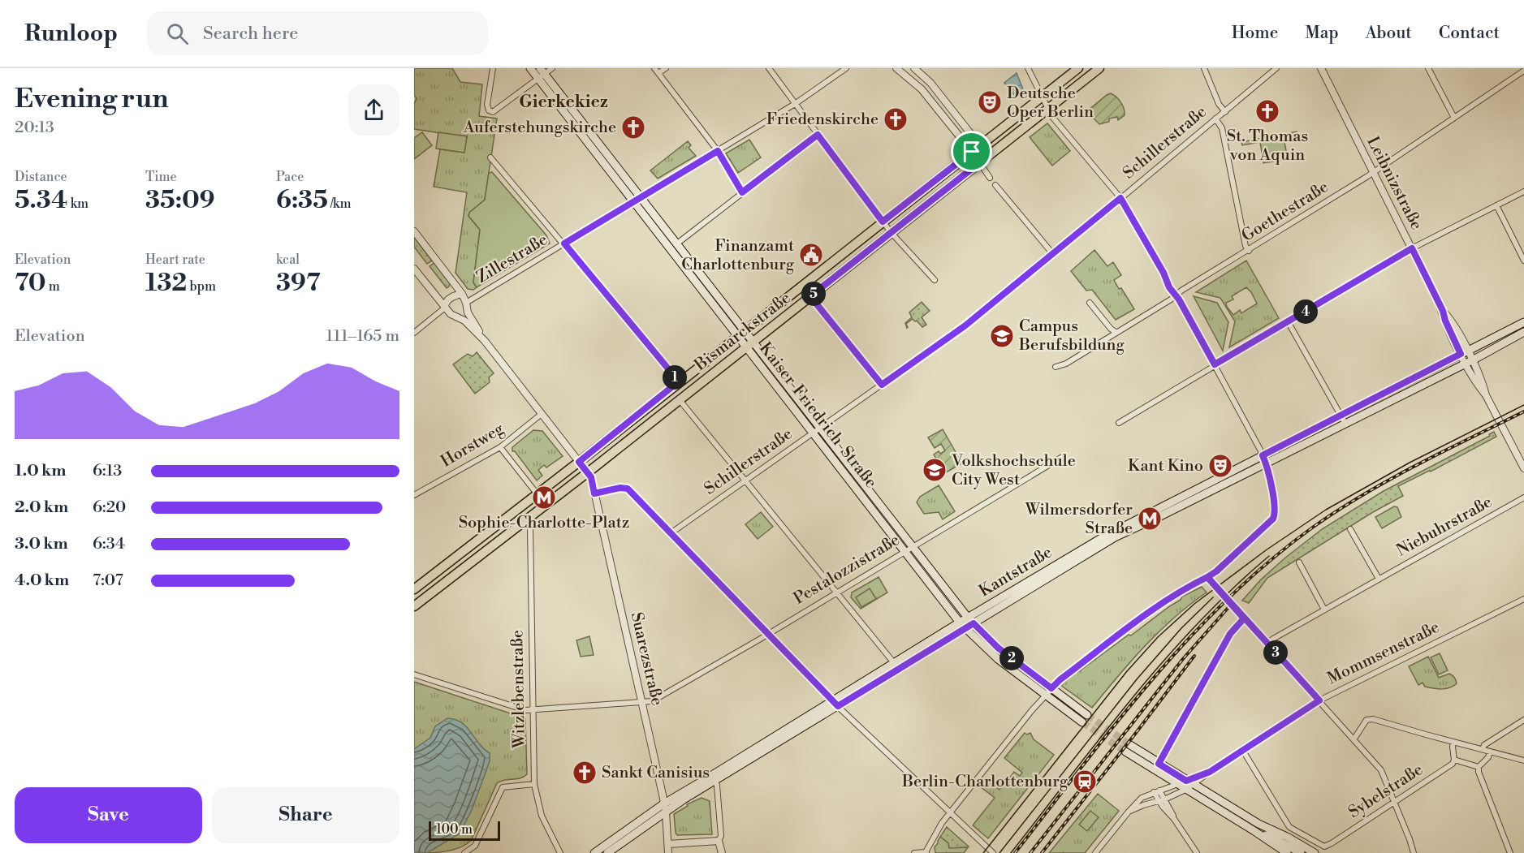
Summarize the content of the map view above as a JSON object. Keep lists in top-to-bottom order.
{
  "streets": {
    "main road": ["Bismarckstraße", "Kaiser-Friedrich-Straße", "Kantstraße"],
    "street": [
      "Schillerstraße",
      "Leibnizstraße",
      "Goethestraße",
      "Zillestraße",
      "Horstweg",
      "Niebuhrstraße",
      "Pestalozzistraße",
      "Mommsenstraße",
      "Suarezstraße",
      "Witzlebenstraße",
      "Sybelstraße"
    ]
  },
  "crossings": [
    ["Schillerstraße", "Kaiser-Friedrich-Straße"],
    ["Leibnizstraße", "Goethestraße"],
    ["Leibnizstraße", "Kantstraße"],
    ["Zillestraße", "Kaiser-Friedrich-Straße"],
    ["Bismarckstraße", "Kaiser-Friedrich-Straße"],
    ["Bismarckstraße", "Suarezstraße"],
    ["Bismarckstraße", "Witzlebenstraße"],
    ["Kaiser-Friedrich-Straße", "Pestalozzistraße"],
    ["Kaiser-Friedrich-Straße", "Kantstraße"],
    ["Horstweg", "Suarezstraße"],
    ["Pestalozzistraße", "Suarezstraße"],
    ["Pestalozzistraße", "Witzlebenstraße"],
    ["Kantstraße", "Suarezstraße"],
    ["Mommsenstraße", "Sybelstraße"]
  ],
  "districts": ["Gierkekiez"],
  "places": {
    "theatre": ["Deutsche Oper Berlin", "Kant Kino"],
    "church": [
      "St. Thomas von Aquin",
      "Friedenskirche",
      "Auferstehungskirche",
      "Sankt Canisius"
    ],
    "public building": ["Finanzamt Charlottenburg"],
    "school or university": ["Campus Berufsbildung", "Volkshochschule City West"],
    "metro station": ["Sophie-Charlotte-Platz", "Wilmersdorfer Straße"],
    "station": ["Berlin-Charlottenburg"]
  },
  "scale_bar": "100 m",
  "page": {
    "header": "Runloop",
    "search": "Search here",
    "nav": [
      "Home",
      "Map",
      "About",
      "Contact"
    ],
    "heading": ["Evening run", "20:13"],
    "stats": [
      ["Distance", "5.34 km"],
      ["Time", "35:09"],
      ["Pace", "6:35 /km"],
      ["Elevation", "70 m"],
      ["Heart rate", "132 bpm"],
      ["kcal", "397"]
    ],
    "pins": [
      "5",
      "4",
      "1",
      "3",
      "2"
    ],
    "chart": ["Elevation", "111–165 m"],
    "list": [
      {
        "name": "1.0 km",
        "note": "6:13"
      },
      {
        "name": "2.0 km",
        "note": "6:20"
      },
      {
        "name": "3.0 km",
        "note": "6:34"
      },
      {
        "name": "4.0 km",
        "note": "7:07"
      }
    ],
    "buttons": ["Save", "Share"],
    "scale": "100 m"
  }
}
